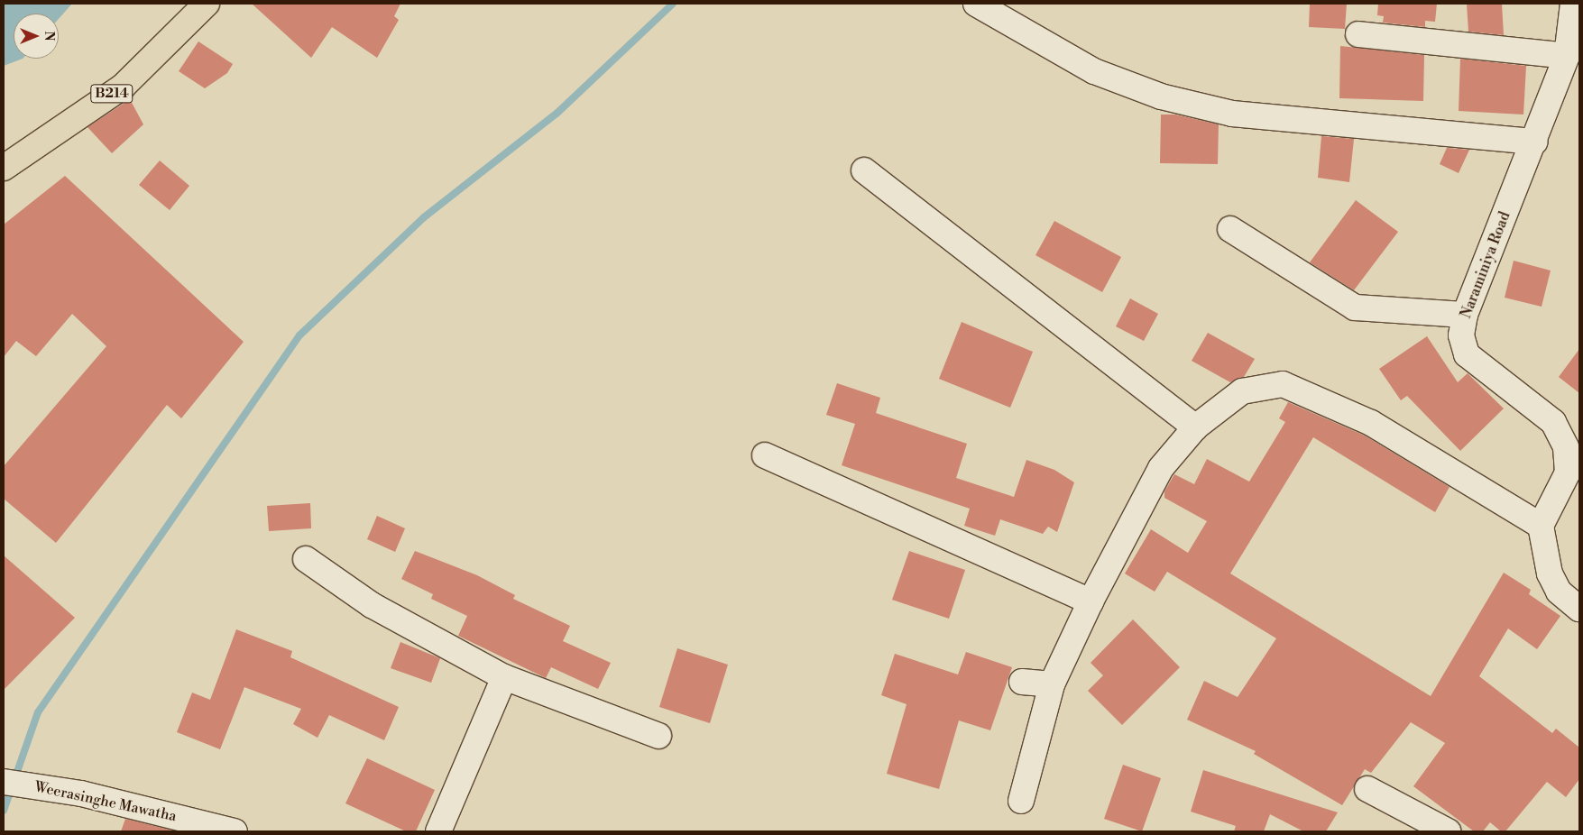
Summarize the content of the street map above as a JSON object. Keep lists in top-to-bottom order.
{
  "streets": {
    "main road": ["B214"],
    "street": ["Naraminiya Road", "Weerasinghe Mawatha"]
  },
  "north": "right"
}
